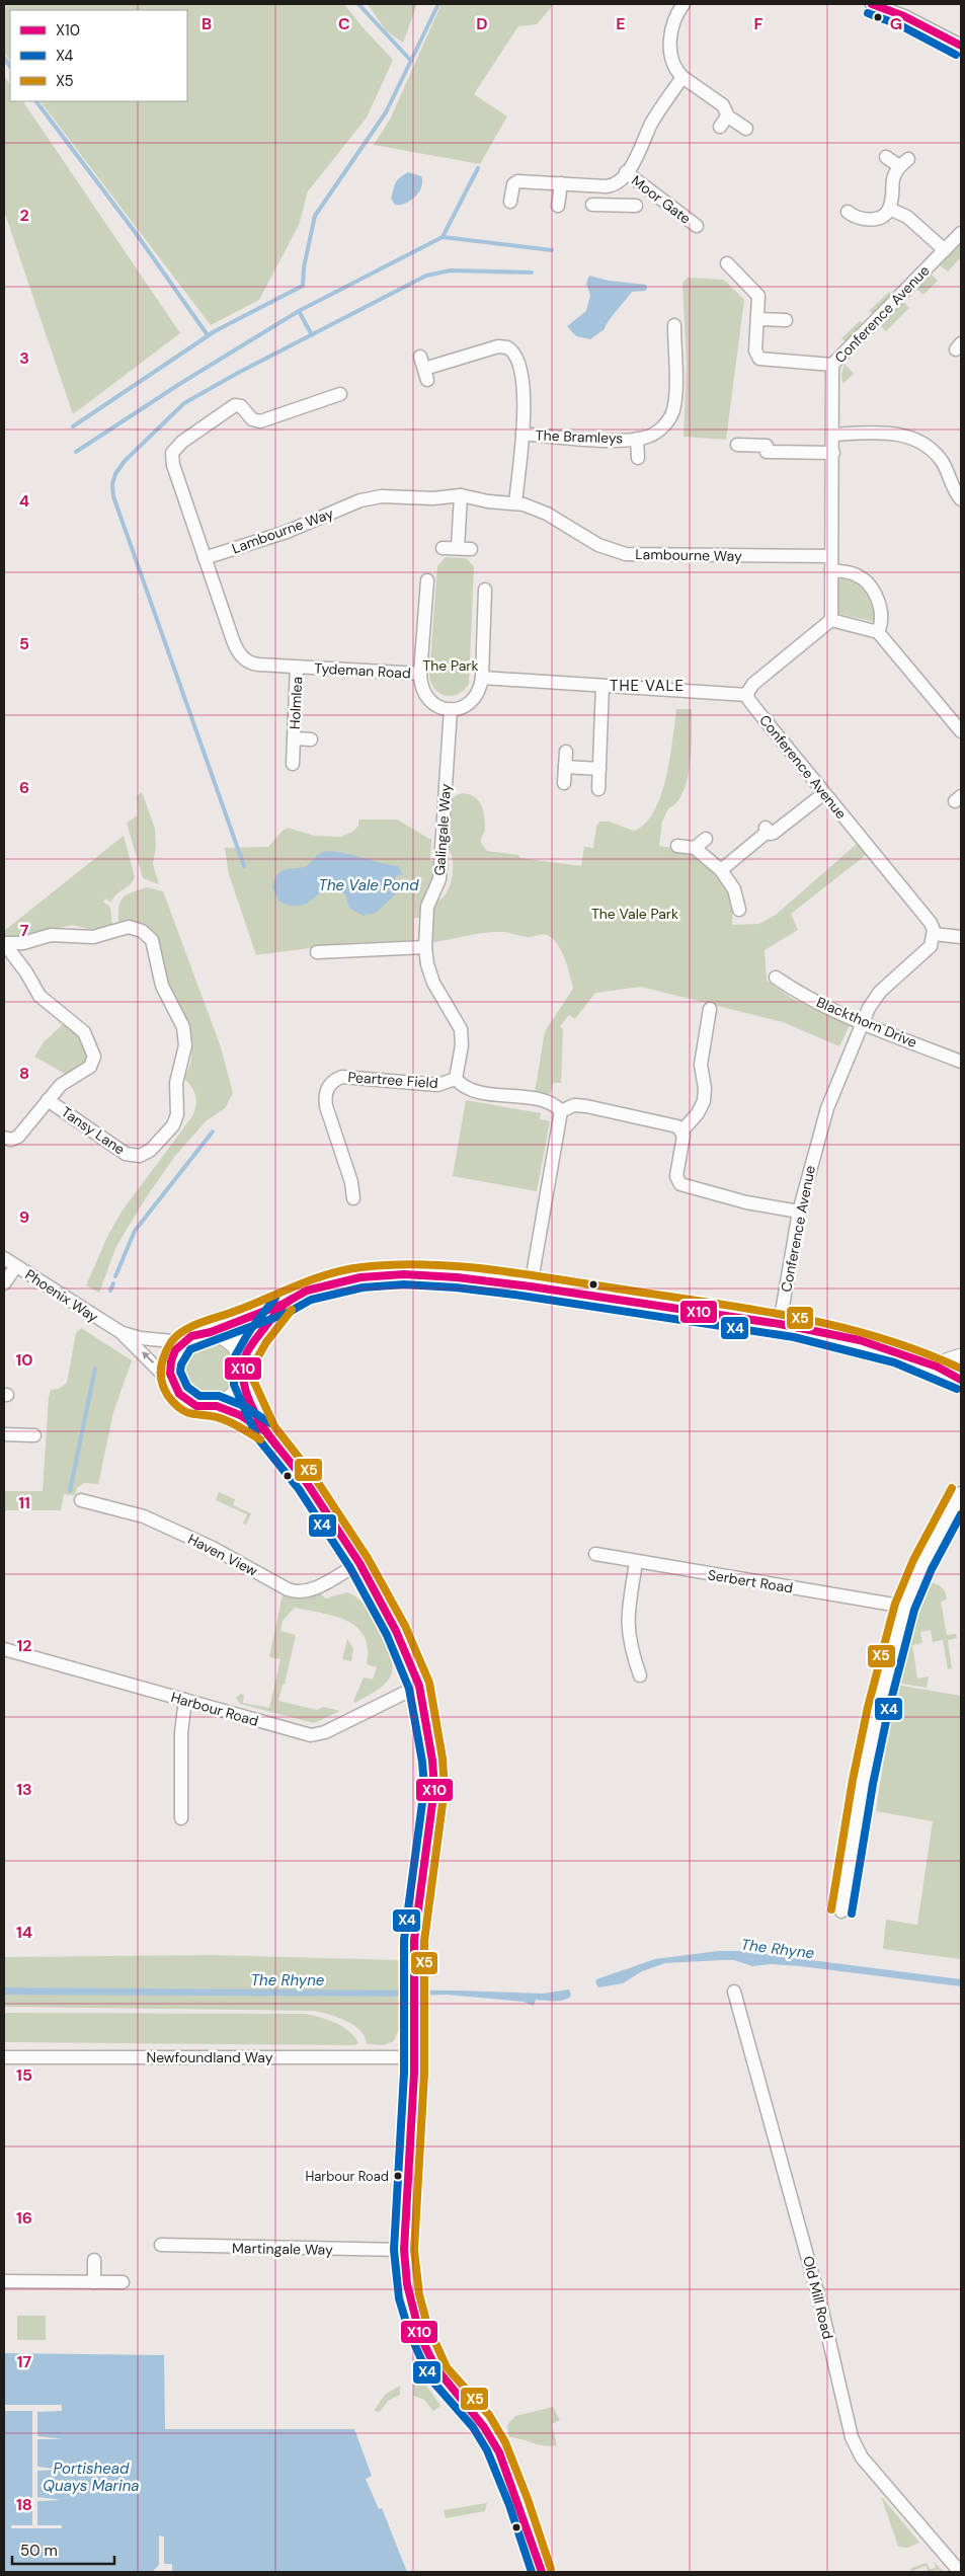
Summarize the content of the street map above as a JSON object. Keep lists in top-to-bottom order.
{
  "streets": {
    "street": [
      "Moor Gate",
      "Conference Avenue",
      "The Bramleys",
      "Lambourne Way",
      "Tydeman Road",
      "Holmlea",
      "Galingale Way",
      "Blackthorn Drive",
      "Peartree Field",
      "Tansy Lane",
      "Phoenix Way",
      "Haven View",
      "Serbert Road",
      "Harbour Road",
      "Newfoundland Way",
      "Martingale Way",
      "Old Mill Road"
    ]
  },
  "crossings": [
    ["Conference Avenue", "Lambourne Way"],
    ["Conference Avenue", "Blackthorn Drive"],
    ["The Bramleys", "Lambourne Way"],
    ["Lambourne Way", "Tydeman Road"],
    ["Tydeman Road", "Holmlea"],
    ["Tydeman Road", "Galingale Way"],
    ["Galingale Way", "Peartree Field"]
  ],
  "districts": ["THE VALE"],
  "water": ["The Vale Pond", "The Rhyne", "Portishead Quays Marina"],
  "parks": ["The Park", "The Vale Park"],
  "places": ["Harbour Road"],
  "lines": ["transit line X10", "transit line X4", "transit line X5"],
  "legend": ["X10", "X4", "X5"],
  "scale_bar": "50 m",
  "grid": {
    "columns": [
      "B",
      "C",
      "D",
      "E",
      "F",
      "G"
    ],
    "rows": [
      "2",
      "3",
      "4",
      "5",
      "6",
      "7",
      "8",
      "9",
      "10",
      "11",
      "12",
      "13",
      "14",
      "15",
      "16",
      "17",
      "18"
    ]
  }
}
